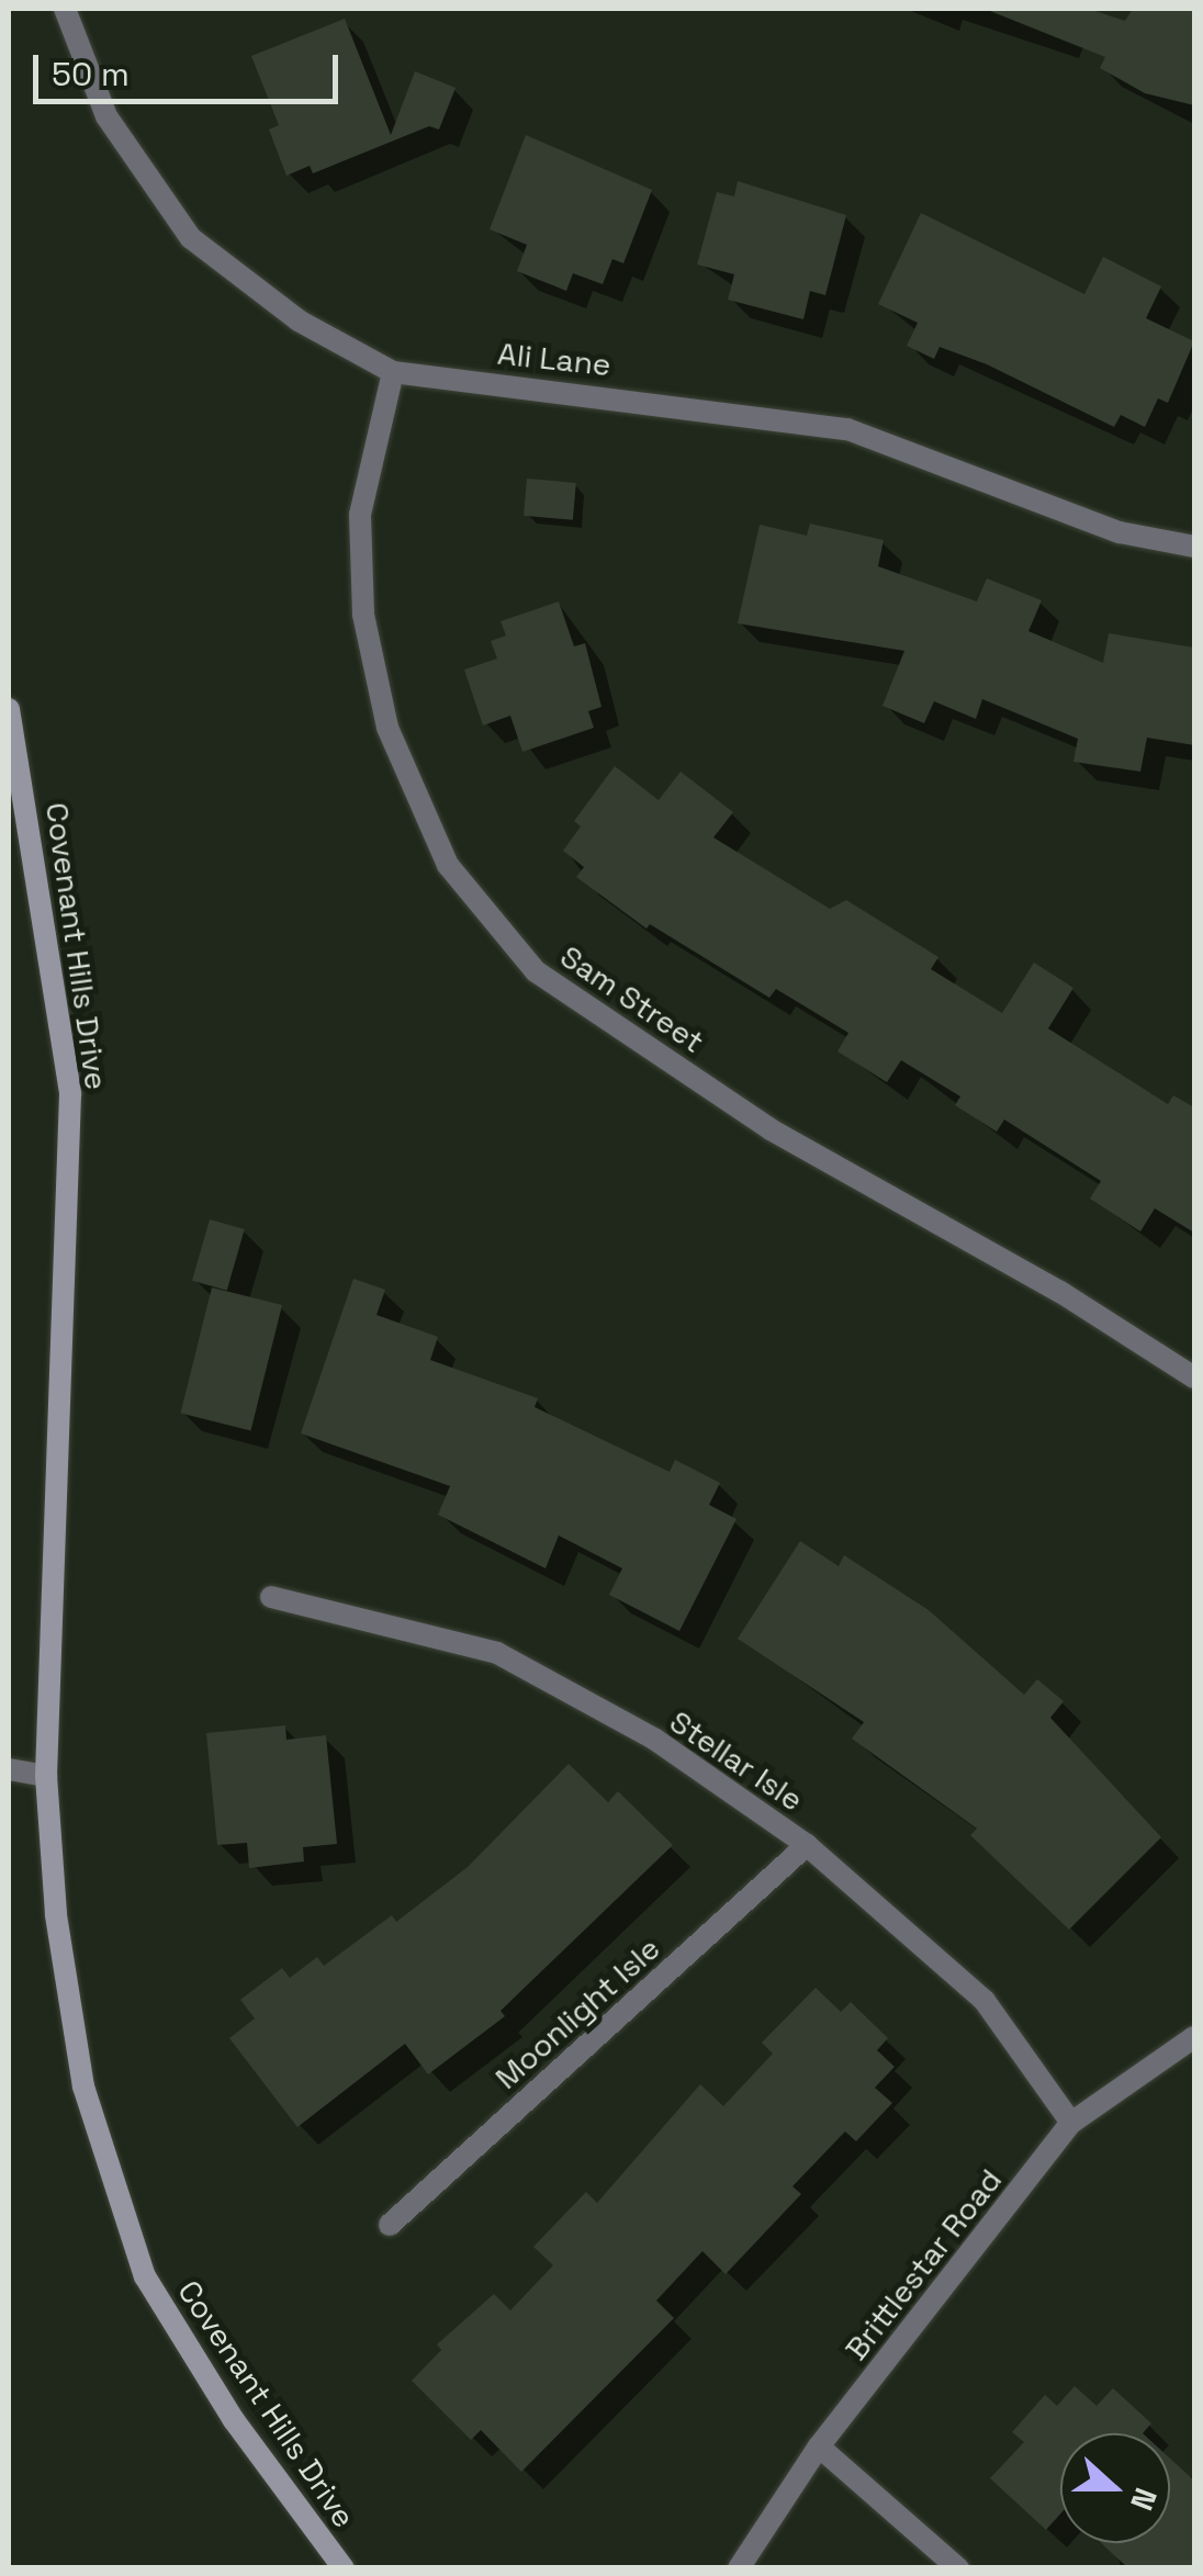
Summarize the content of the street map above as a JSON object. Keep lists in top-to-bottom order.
{
  "streets": {
    "street": [
      "Ali Lane",
      "Covenant Hills Drive",
      "Sam Street",
      "Stellar Isle",
      "Moonlight Isle",
      "Brittlestar Road"
    ]
  },
  "crossings": [
    ["Ali Lane", "Sam Street"],
    ["Stellar Isle", "Moonlight Isle"],
    ["Stellar Isle", "Brittlestar Road"]
  ],
  "scale_bar": "50 m",
  "north": "right"
}
